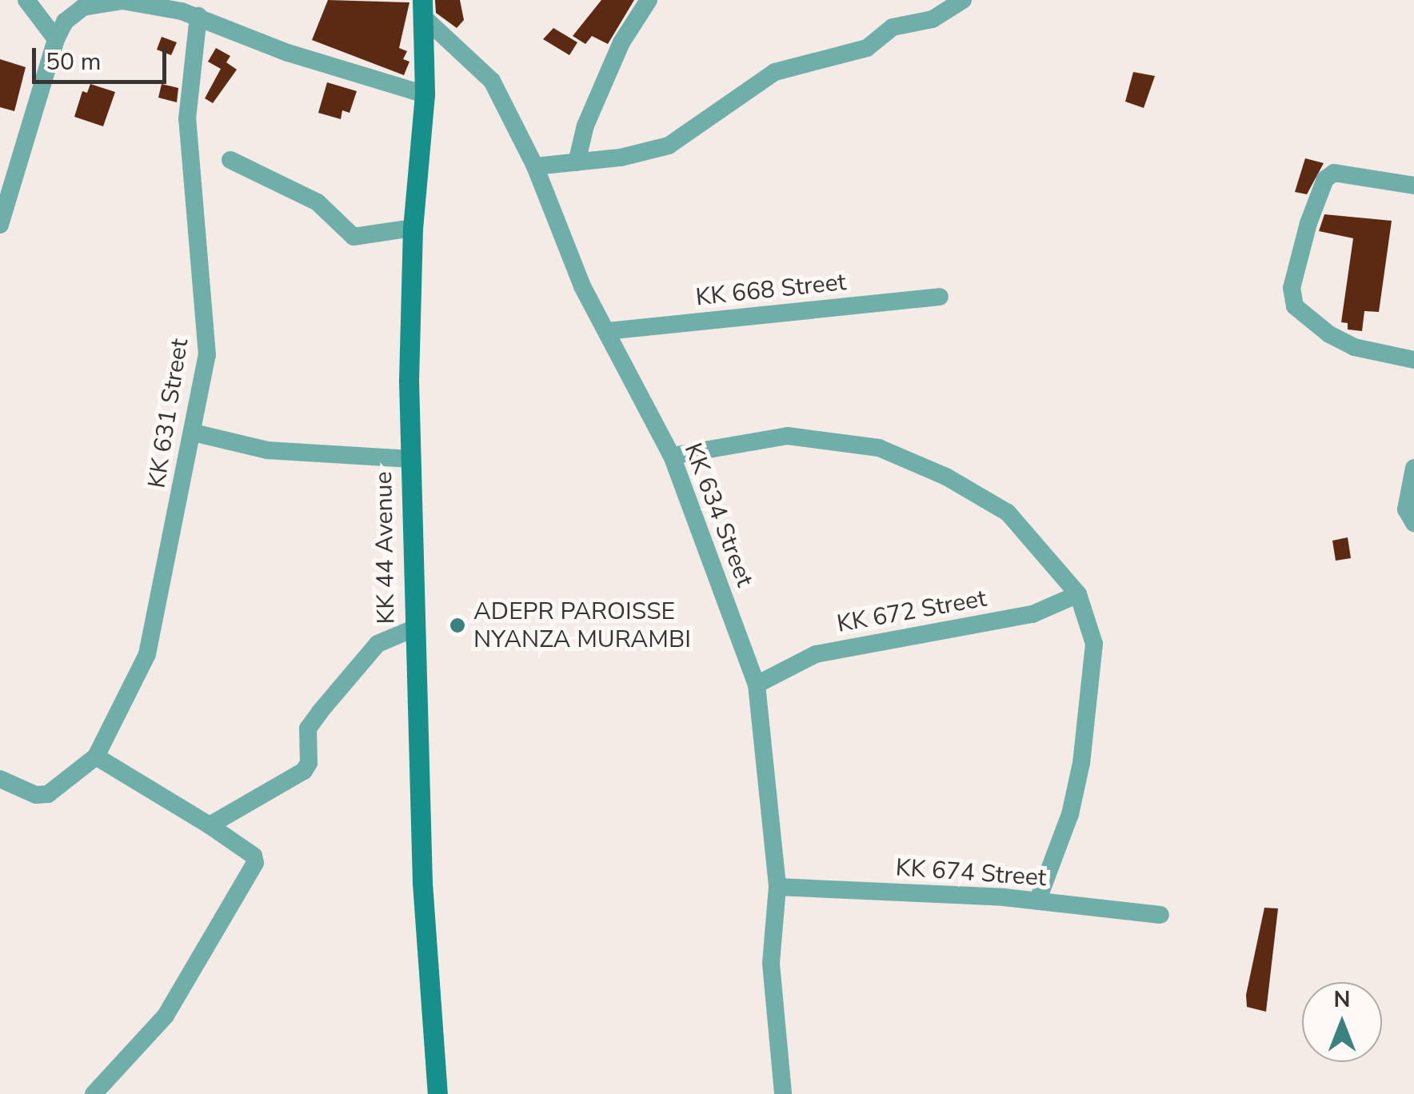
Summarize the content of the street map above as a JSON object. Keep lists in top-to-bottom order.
{
  "streets": {
    "main road": ["KK 44 Avenue"],
    "street": [
      "KK 668 Street",
      "KK 631 Street",
      "KK 634 Street",
      "KK 672 Street",
      "KK 674 Street"
    ]
  },
  "crossings": [
    ["KK 668 Street", "KK 634 Street"],
    ["KK 634 Street", "KK 44 Avenue"],
    ["KK 634 Street", "KK 672 Street"],
    ["KK 634 Street", "KK 674 Street"]
  ],
  "places": ["ADEPR PAROISSE NYANZA MURAMBI"],
  "scale_bar": "50 m",
  "north": "top"
}
